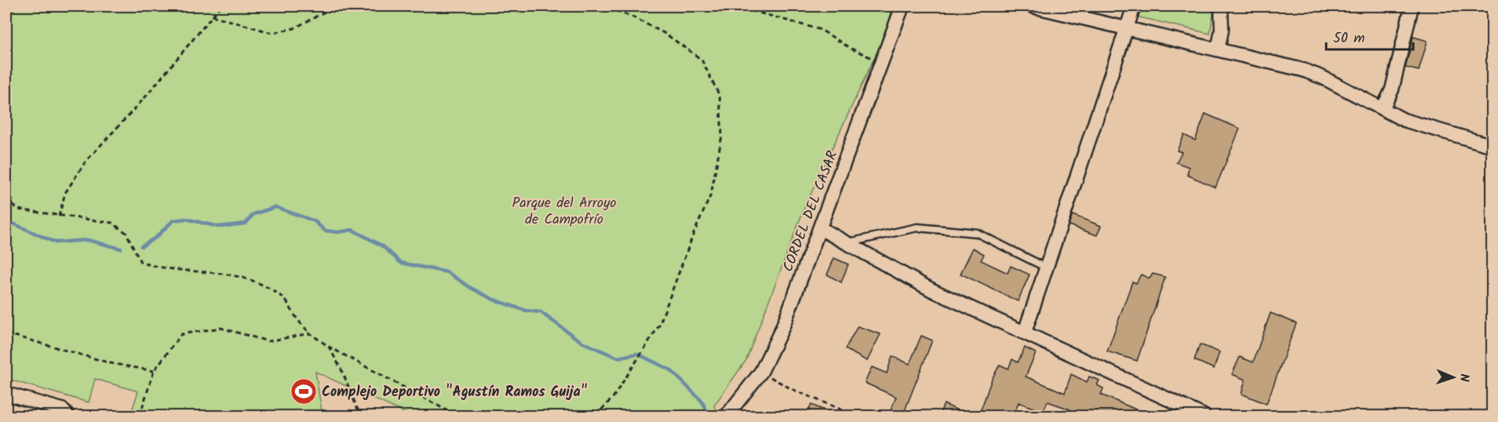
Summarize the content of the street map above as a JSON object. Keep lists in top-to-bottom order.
{
  "streets": {
    "street": ["CORDEL DEL CASAR"]
  },
  "parks": ["Parque del Arroyo de Campofrío"],
  "places": {
    "sports": ["Complejo Deportivo \"Agustín Ramos Guija\""]
  },
  "scale_bar": "50 m",
  "north": "right"
}
